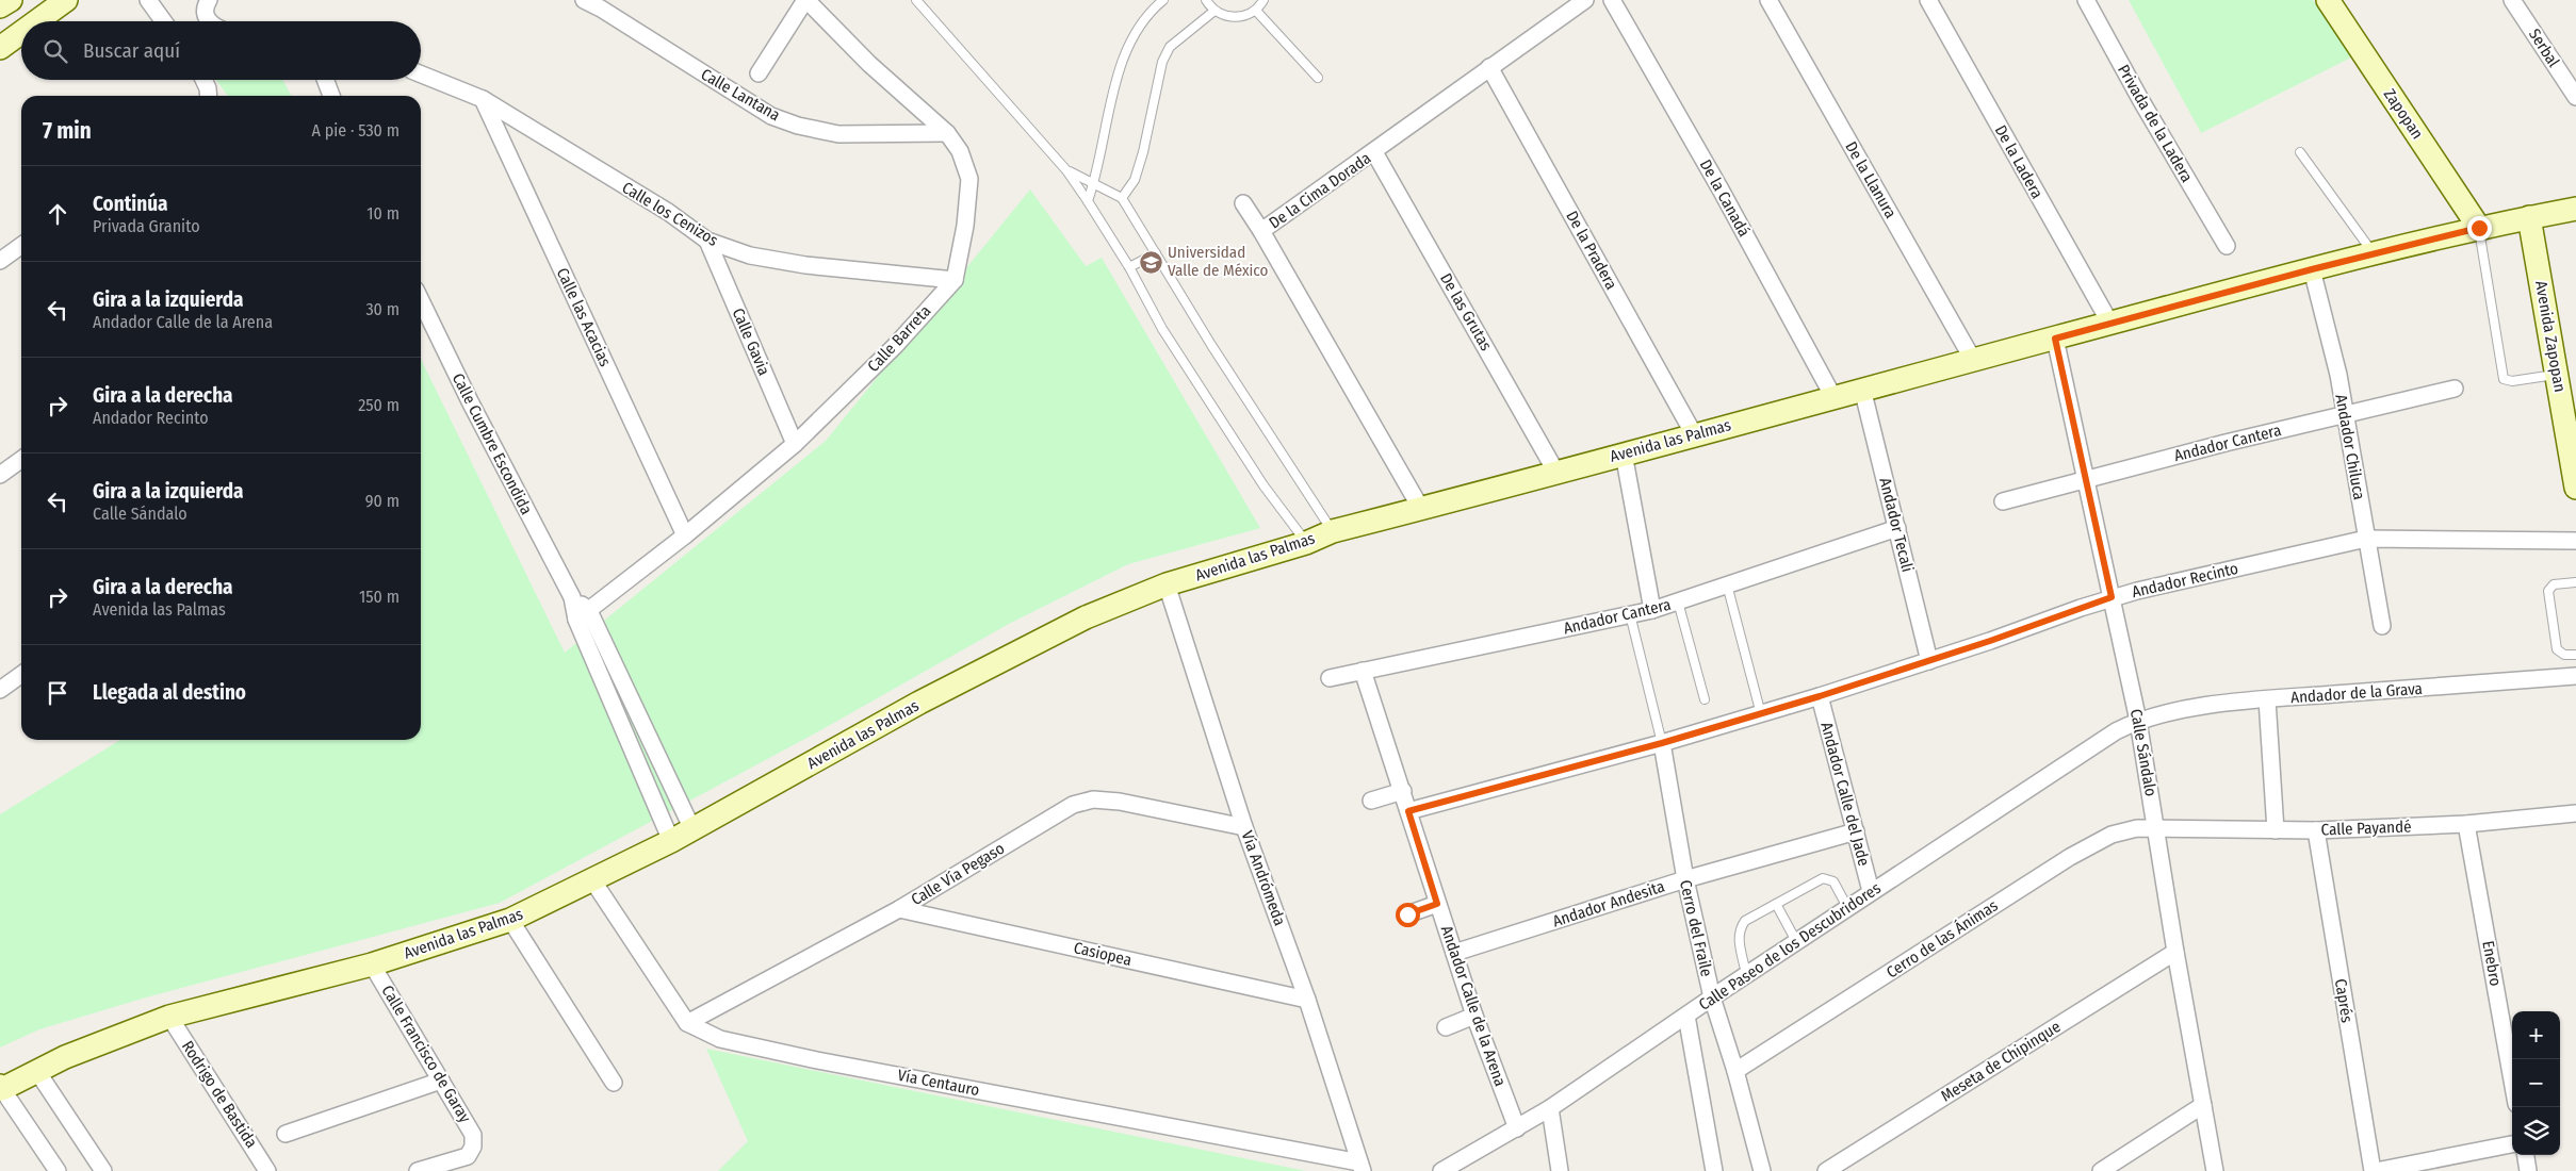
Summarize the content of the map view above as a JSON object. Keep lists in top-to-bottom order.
{
  "streets": {
    "street": [
      "Serbal",
      "Calle Lantana",
      "Zapopan",
      "Privada de la Ladera",
      "De la Ladera",
      "De la Llanura",
      "De la Cima Dorada",
      "De la Canadá",
      "Calle los Cenizos",
      "De la Pradera",
      "De las Grutas",
      "Calle las Acacias",
      "Avenida Zapopan",
      "Calle Barreta",
      "Calle Gavia",
      "Avenida las Palmas",
      "Andador Cantera",
      "Calle Cumbre Escondida",
      "Andador Chiluca",
      "Andador Tecali",
      "Andador Recinto",
      "Andador de la Grava",
      "Calle Sándalo",
      "Andador Calle del Jade",
      "Calle Payandé",
      "Calle Vía Pegaso",
      "Vía Andrómeda",
      "Andador Andesita",
      "Cerro del Fraile",
      "Cerro de las Ánimas",
      "Calle Paseo de los Descubridores",
      "Casiopea",
      "Enebro",
      "Caprés",
      "Andador Calle de la Arena",
      "Calle Francisco de Garay",
      "Meseta de Chipinque",
      "Vía Centauro",
      "Rodrigo de Bastida"
    ]
  },
  "crossings": [
    ["Zapopan", "Avenida las Palmas"],
    ["De la Ladera", "Avenida las Palmas"],
    ["De la Llanura", "Avenida las Palmas"],
    ["De la Cima Dorada", "De la Pradera"],
    ["De la Cima Dorada", "De las Grutas"],
    ["De la Cima Dorada", "Avenida las Palmas"],
    ["De la Canadá", "Avenida las Palmas"],
    ["Calle los Cenizos", "Calle las Acacias"],
    ["Calle los Cenizos", "Calle Barreta"],
    ["Calle los Cenizos", "Calle Gavia"],
    ["De la Pradera", "Avenida las Palmas"],
    ["De las Grutas", "Avenida las Palmas"],
    ["Calle las Acacias", "Calle Barreta"],
    ["Avenida Zapopan", "Avenida las Palmas"],
    ["Calle Barreta", "Calle Gavia"],
    ["Calle Barreta", "Calle Cumbre Escondida"],
    ["Avenida las Palmas", "Calle Cumbre Escondida"],
    ["Avenida las Palmas", "Andador Chiluca"],
    ["Avenida las Palmas", "Andador Tecali"],
    ["Avenida las Palmas", "Calle Sándalo"],
    ["Avenida las Palmas", "Vía Andrómeda"],
    ["Avenida las Palmas", "Calle Francisco de Garay"],
    ["Avenida las Palmas", "Rodrigo de Bastida"],
    ["Andador Cantera", "Andador Chiluca"],
    ["Andador Cantera", "Andador Tecali"],
    ["Andador Cantera", "Calle Sándalo"],
    ["Andador Cantera", "Andador Calle de la Arena"],
    ["Andador Chiluca", "Andador Recinto"],
    ["Andador Tecali", "Andador Recinto"],
    ["Andador Recinto", "Calle Sándalo"],
    ["Andador Recinto", "Andador Calle del Jade"],
    ["Andador Recinto", "Cerro del Fraile"],
    ["Andador Recinto", "Andador Calle de la Arena"],
    ["Andador de la Grava", "Calle Sándalo"],
    ["Andador de la Grava", "Calle Paseo de los Descubridores"],
    ["Calle Sándalo", "Calle Payandé"],
    ["Calle Sándalo", "Cerro de las Ánimas"],
    ["Calle Sándalo", "Calle Paseo de los Descubridores"],
    ["Calle Sándalo", "Meseta de Chipinque"],
    ["Andador Calle del Jade", "Andador Andesita"],
    ["Andador Calle del Jade", "Calle Paseo de los Descubridores"],
    ["Calle Payandé", "Cerro de las Ánimas"],
    ["Calle Payandé", "Enebro"],
    ["Calle Payandé", "Caprés"],
    ["Calle Vía Pegaso", "Vía Andrómeda"],
    ["Calle Vía Pegaso", "Casiopea"],
    ["Calle Vía Pegaso", "Vía Centauro"],
    ["Vía Andrómeda", "Casiopea"],
    ["Vía Andrómeda", "Vía Centauro"],
    ["Andador Andesita", "Cerro del Fraile"],
    ["Andador Andesita", "Andador Calle de la Arena"],
    ["Cerro del Fraile", "Cerro de las Ánimas"],
    ["Cerro del Fraile", "Calle Paseo de los Descubridores"],
    ["Calle Paseo de los Descubridores", "Andador Calle de la Arena"]
  ],
  "places": {
    "school or university": ["Universidad Valle de México"]
  },
  "page": {
    "search": "Buscar aquí",
    "heading": ["7 min", "A pie · 530 m"],
    "list": [
      ["Continúa", "Privada Granito", "10 m"],
      ["Gira a la izquierda", "Andador Calle de la Arena", "30 m"],
      ["Gira a la derecha", "Andador Recinto", "250 m"],
      ["Gira a la izquierda", "Calle Sándalo", "90 m"],
      ["Gira a la derecha", "Avenida las Palmas", "150 m"],
      "Llegada al destino"
    ],
    "map_buttons": ["+", "−"]
  }
}
